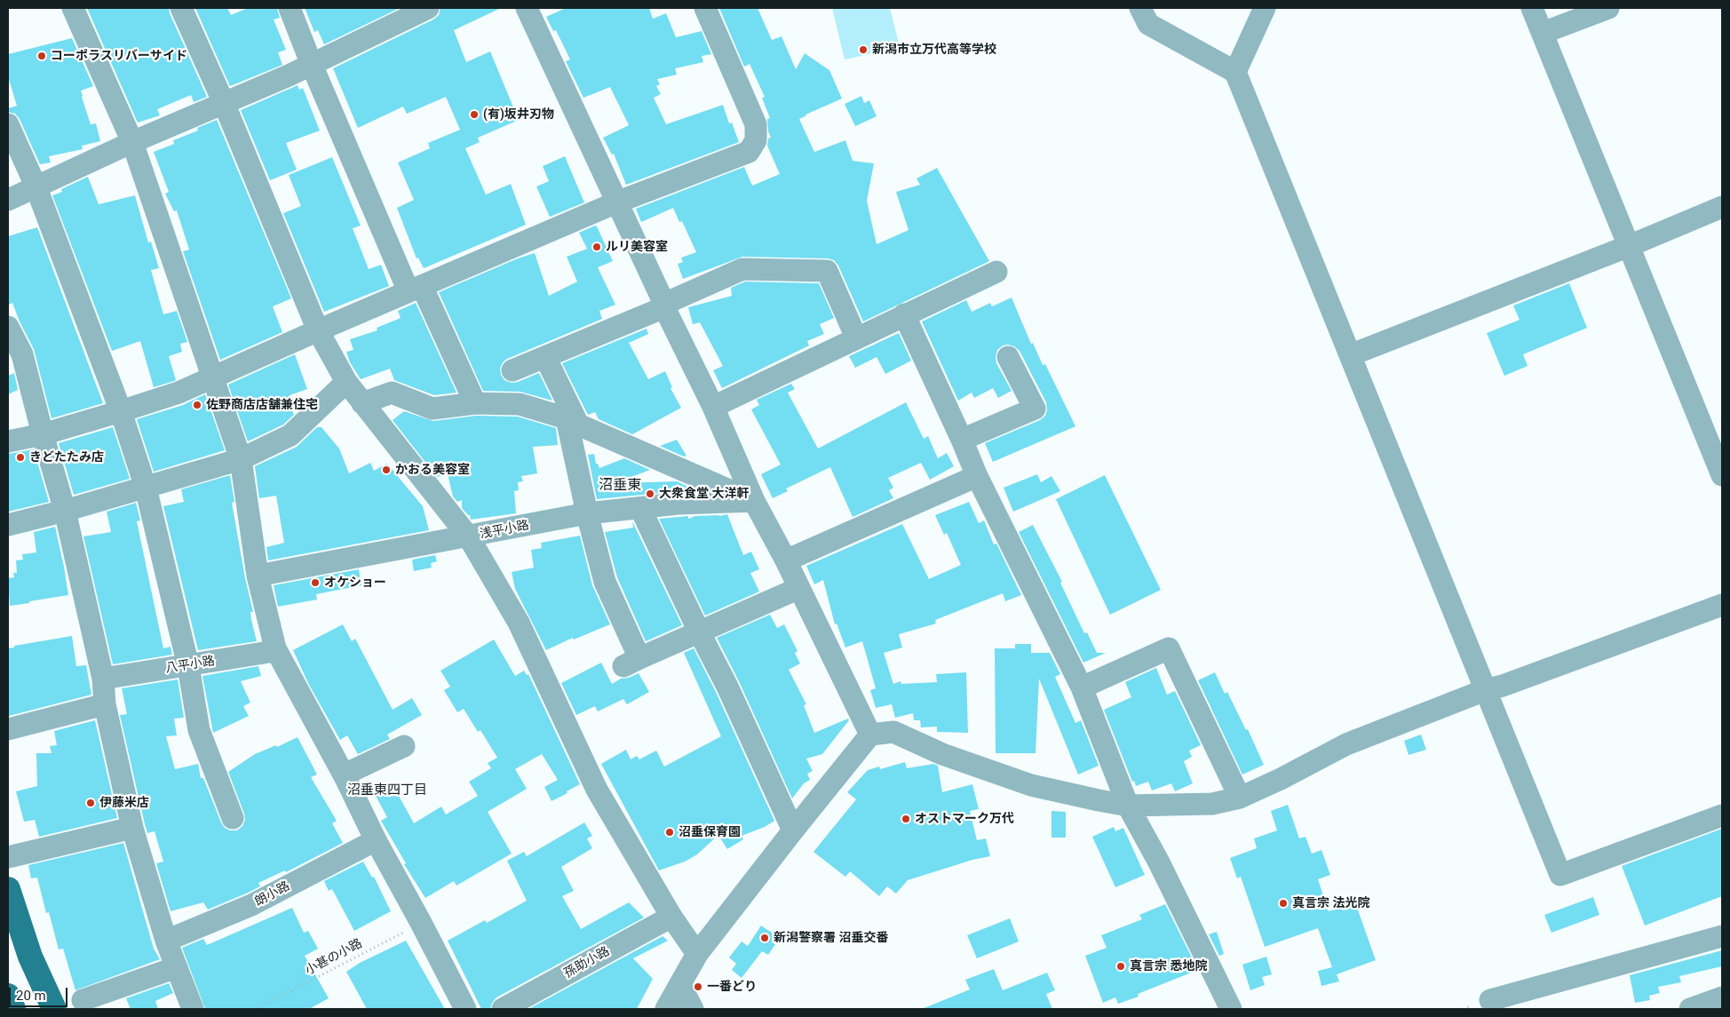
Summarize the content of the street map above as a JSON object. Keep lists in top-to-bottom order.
{
  "streets": {
    "street": [
      "浅平小路",
      "八平小路",
      "朗小路",
      "孫助小路"
    ],
    "path": ["小甚の小路"]
  },
  "districts": ["沼垂東", "沼垂東四丁目"],
  "places": [
    "新潟市立万代高等学校",
    "コーポラスリバーサイド",
    "(有)坂井刃物",
    "ルリ美容室",
    "佐野商店店舗兼住宅",
    "きどたたみ店",
    "かおる美容室",
    "大衆食堂 大洋軒",
    "オケショー",
    "伊藤米店",
    "オストマーク万代",
    "沼垂保育園",
    "真言宗 法光院",
    "新潟警察署 沼垂交番",
    "真言宗 悉地院",
    "一番どり"
  ],
  "scale_bar": "20 m"
}
